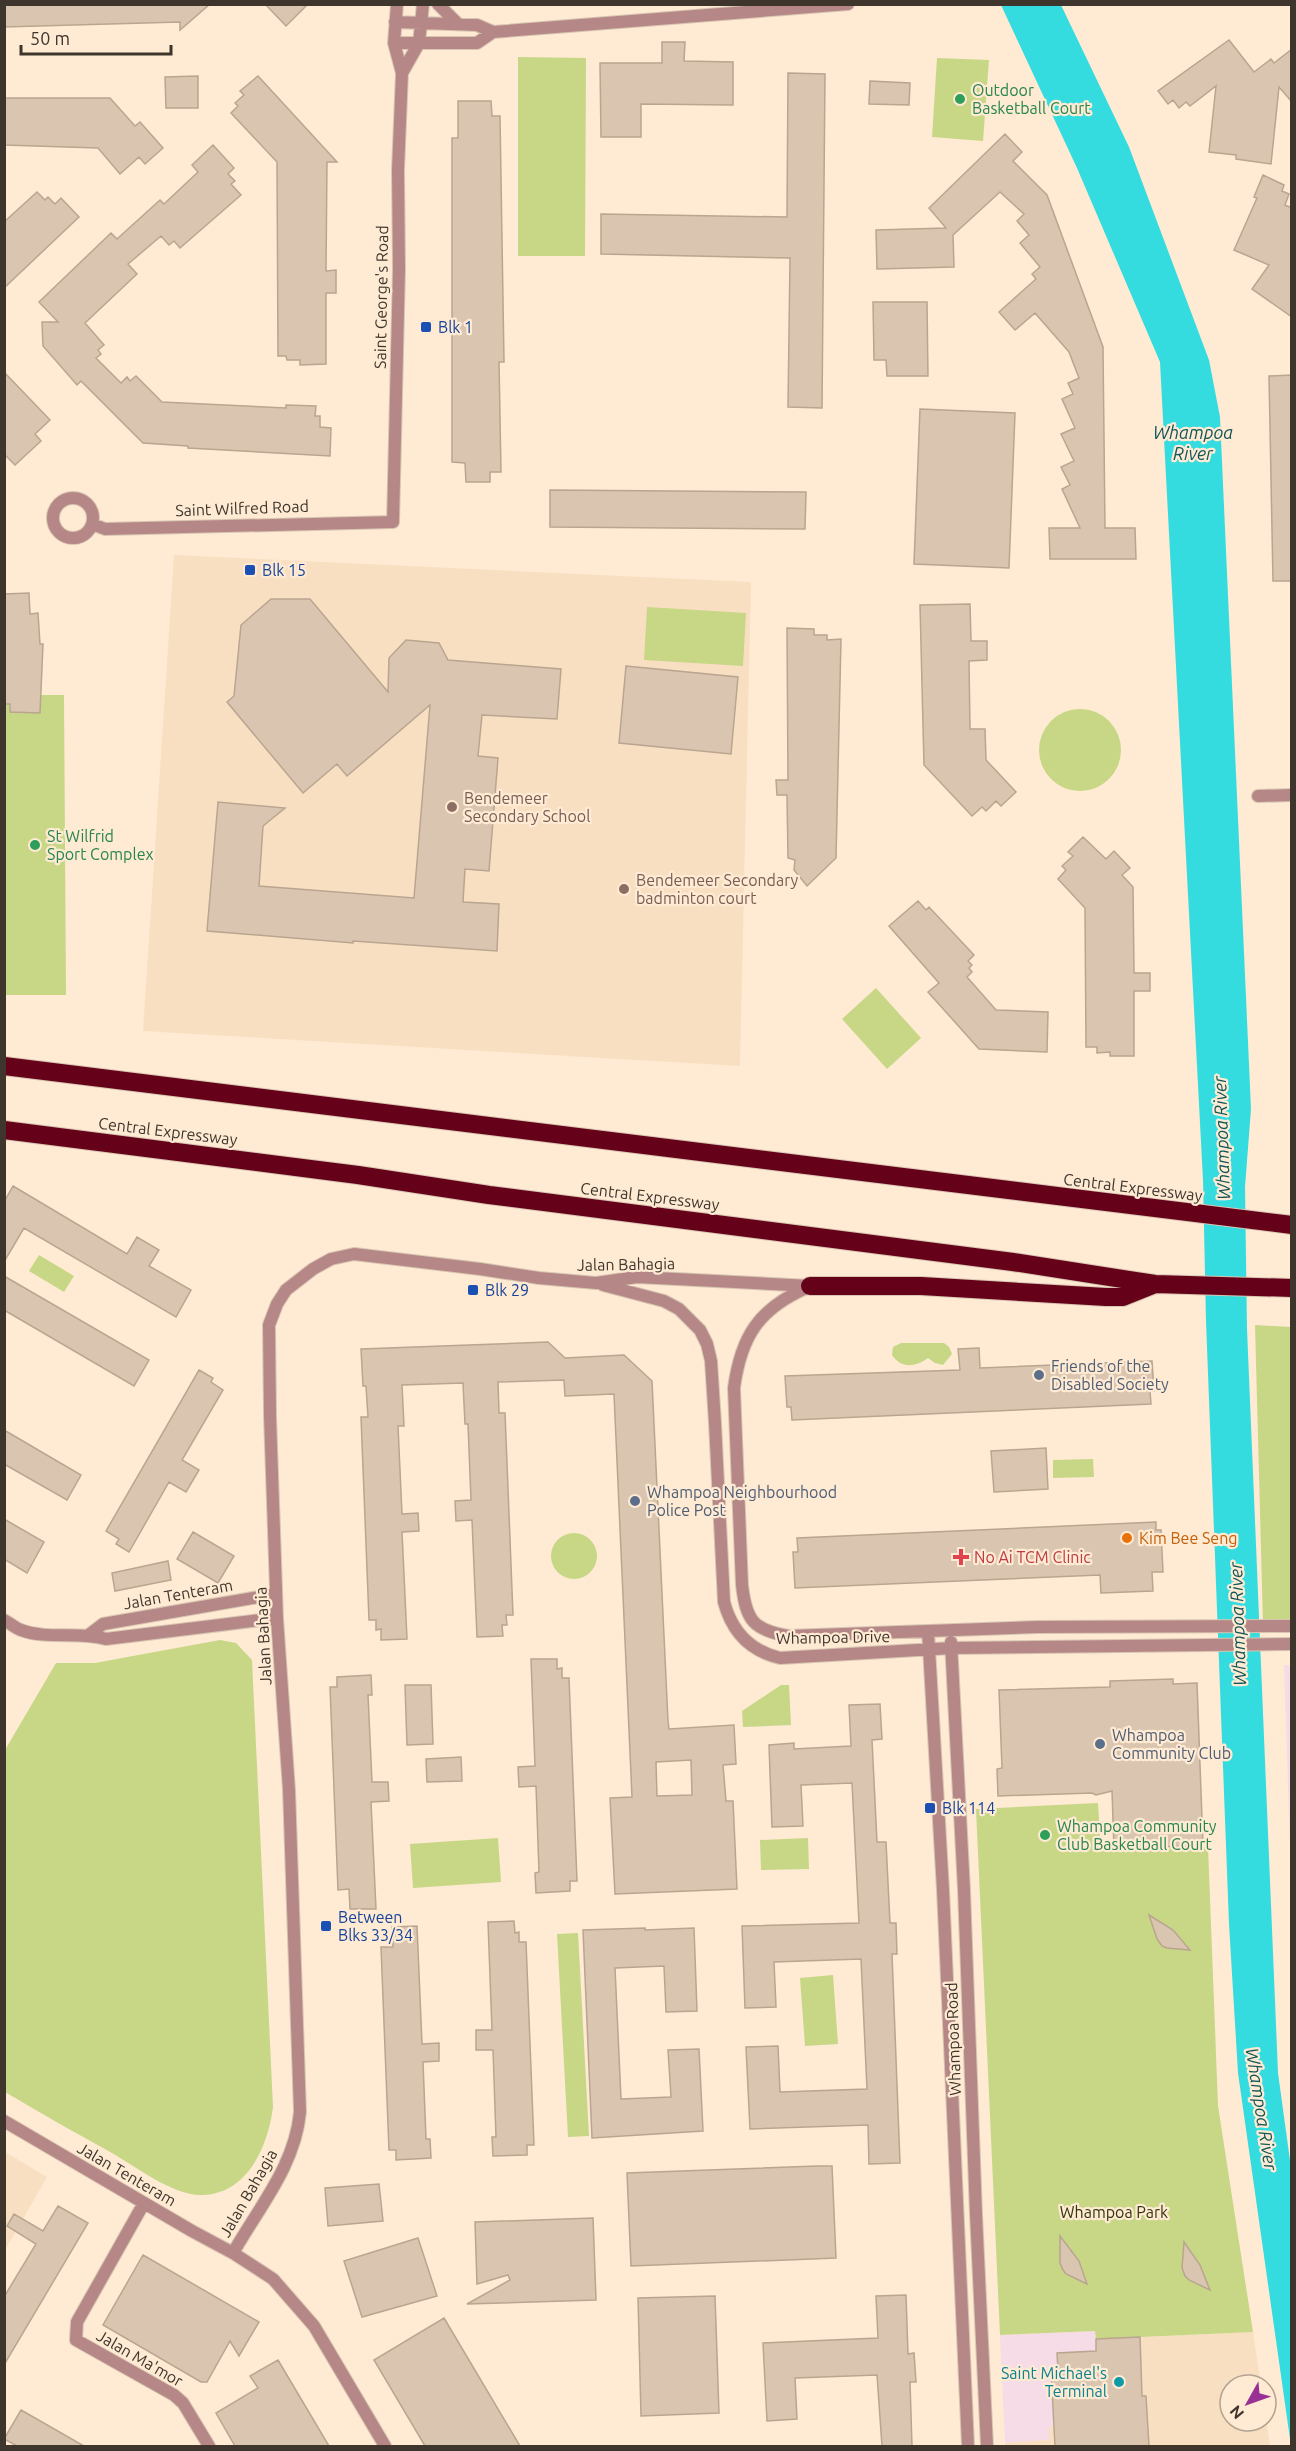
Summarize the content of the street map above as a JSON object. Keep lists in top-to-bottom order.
{
  "streets": {
    "highway": ["Central Expressway"],
    "street": [
      "Saint George's Road",
      "Saint Wilfred Road",
      "Jalan Bahagia",
      "Jalan Tenteram",
      "Whampoa Drive",
      "Whampoa Road",
      "Jalan Ma'mor"
    ]
  },
  "crossings": [
    ["Saint George's Road", "Saint Wilfred Road"],
    ["Jalan Bahagia", "Jalan Tenteram"],
    ["Jalan Bahagia", "Whampoa Drive"],
    ["Jalan Tenteram", "Jalan Ma'mor"],
    ["Whampoa Drive", "Whampoa Road"]
  ],
  "water": ["Whampoa River"],
  "parks": ["Whampoa Park"],
  "places": {
    "other": [
      "Outdoor Basketball Court",
      "Bendemeer Secondary School",
      "St Wilfrid Sport Complex",
      "Bendemeer Secondary badminton court",
      "Friends of the Disabled Society",
      "Whampoa Neighbourhood Police Post",
      "Kim Bee Seng",
      "Whampoa Community Club",
      "Whampoa Community Club Basketball Court",
      "Saint Michael's Terminal"
    ],
    "transit": [
      "Blk 1",
      "Blk 15",
      "Blk 29",
      "Blk 114",
      "Between Blks 33/34"
    ],
    "health": ["No Ai TCM Clinic"]
  },
  "scale_bar": "50 m",
  "north": "bottom left"
}
